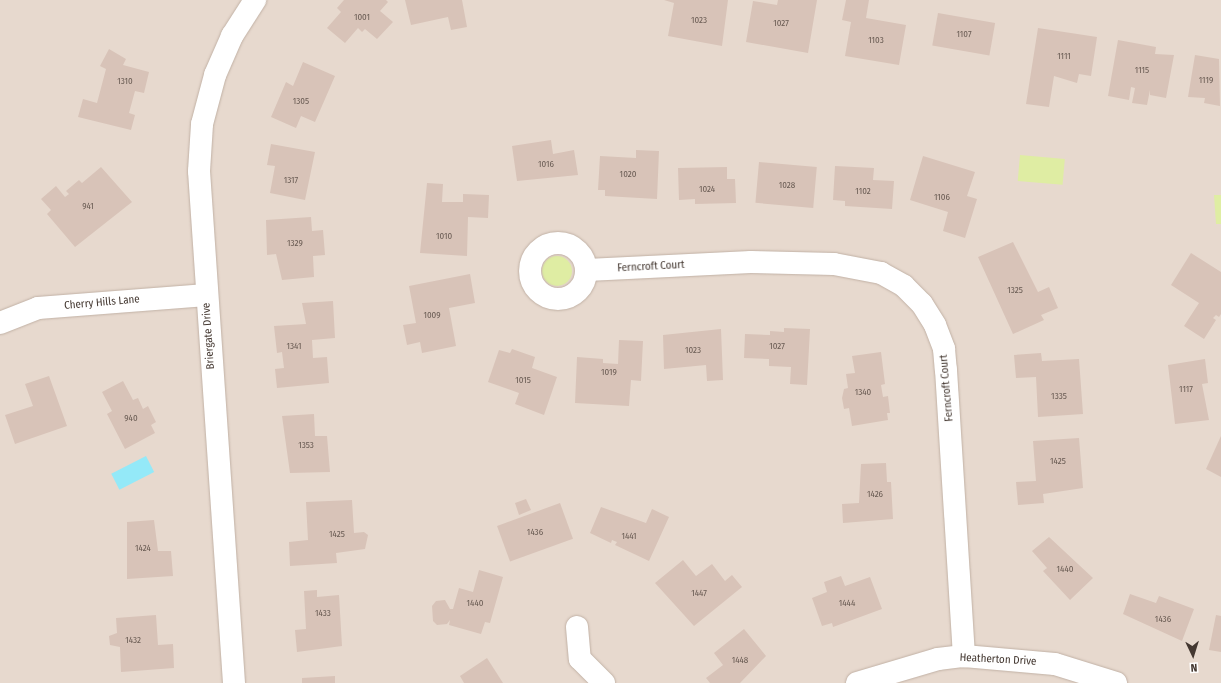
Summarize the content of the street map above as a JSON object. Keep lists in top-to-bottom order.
{
  "streets": {
    "street": [
      "Ferncroft Court",
      "Cherry Hills Lane",
      "Briergate Drive",
      "Heatherton Drive"
    ]
  },
  "crossings": [
    ["Ferncroft Court", "Heatherton Drive"],
    ["Cherry Hills Lane", "Briergate Drive"]
  ],
  "house_numbers": [
    "1001",
    "1023",
    "1027",
    "1107",
    "1103",
    "1111",
    "1115",
    "1119",
    "1310",
    "1305",
    "1016",
    "1020",
    "1317",
    "1028",
    "1024",
    "1102",
    "1106",
    "941",
    "1010",
    "1329",
    "1325",
    "1009",
    "1341",
    "1027",
    "1023",
    "1019",
    "1015",
    "1117",
    "1340",
    "1335",
    "940",
    "1353",
    "1425",
    "1426",
    "1436",
    "1425",
    "1441",
    "1424",
    "1440",
    "1447",
    "1440",
    "1444",
    "1433",
    "1436",
    "1432",
    "1448"
  ],
  "north": "bottom"
}
